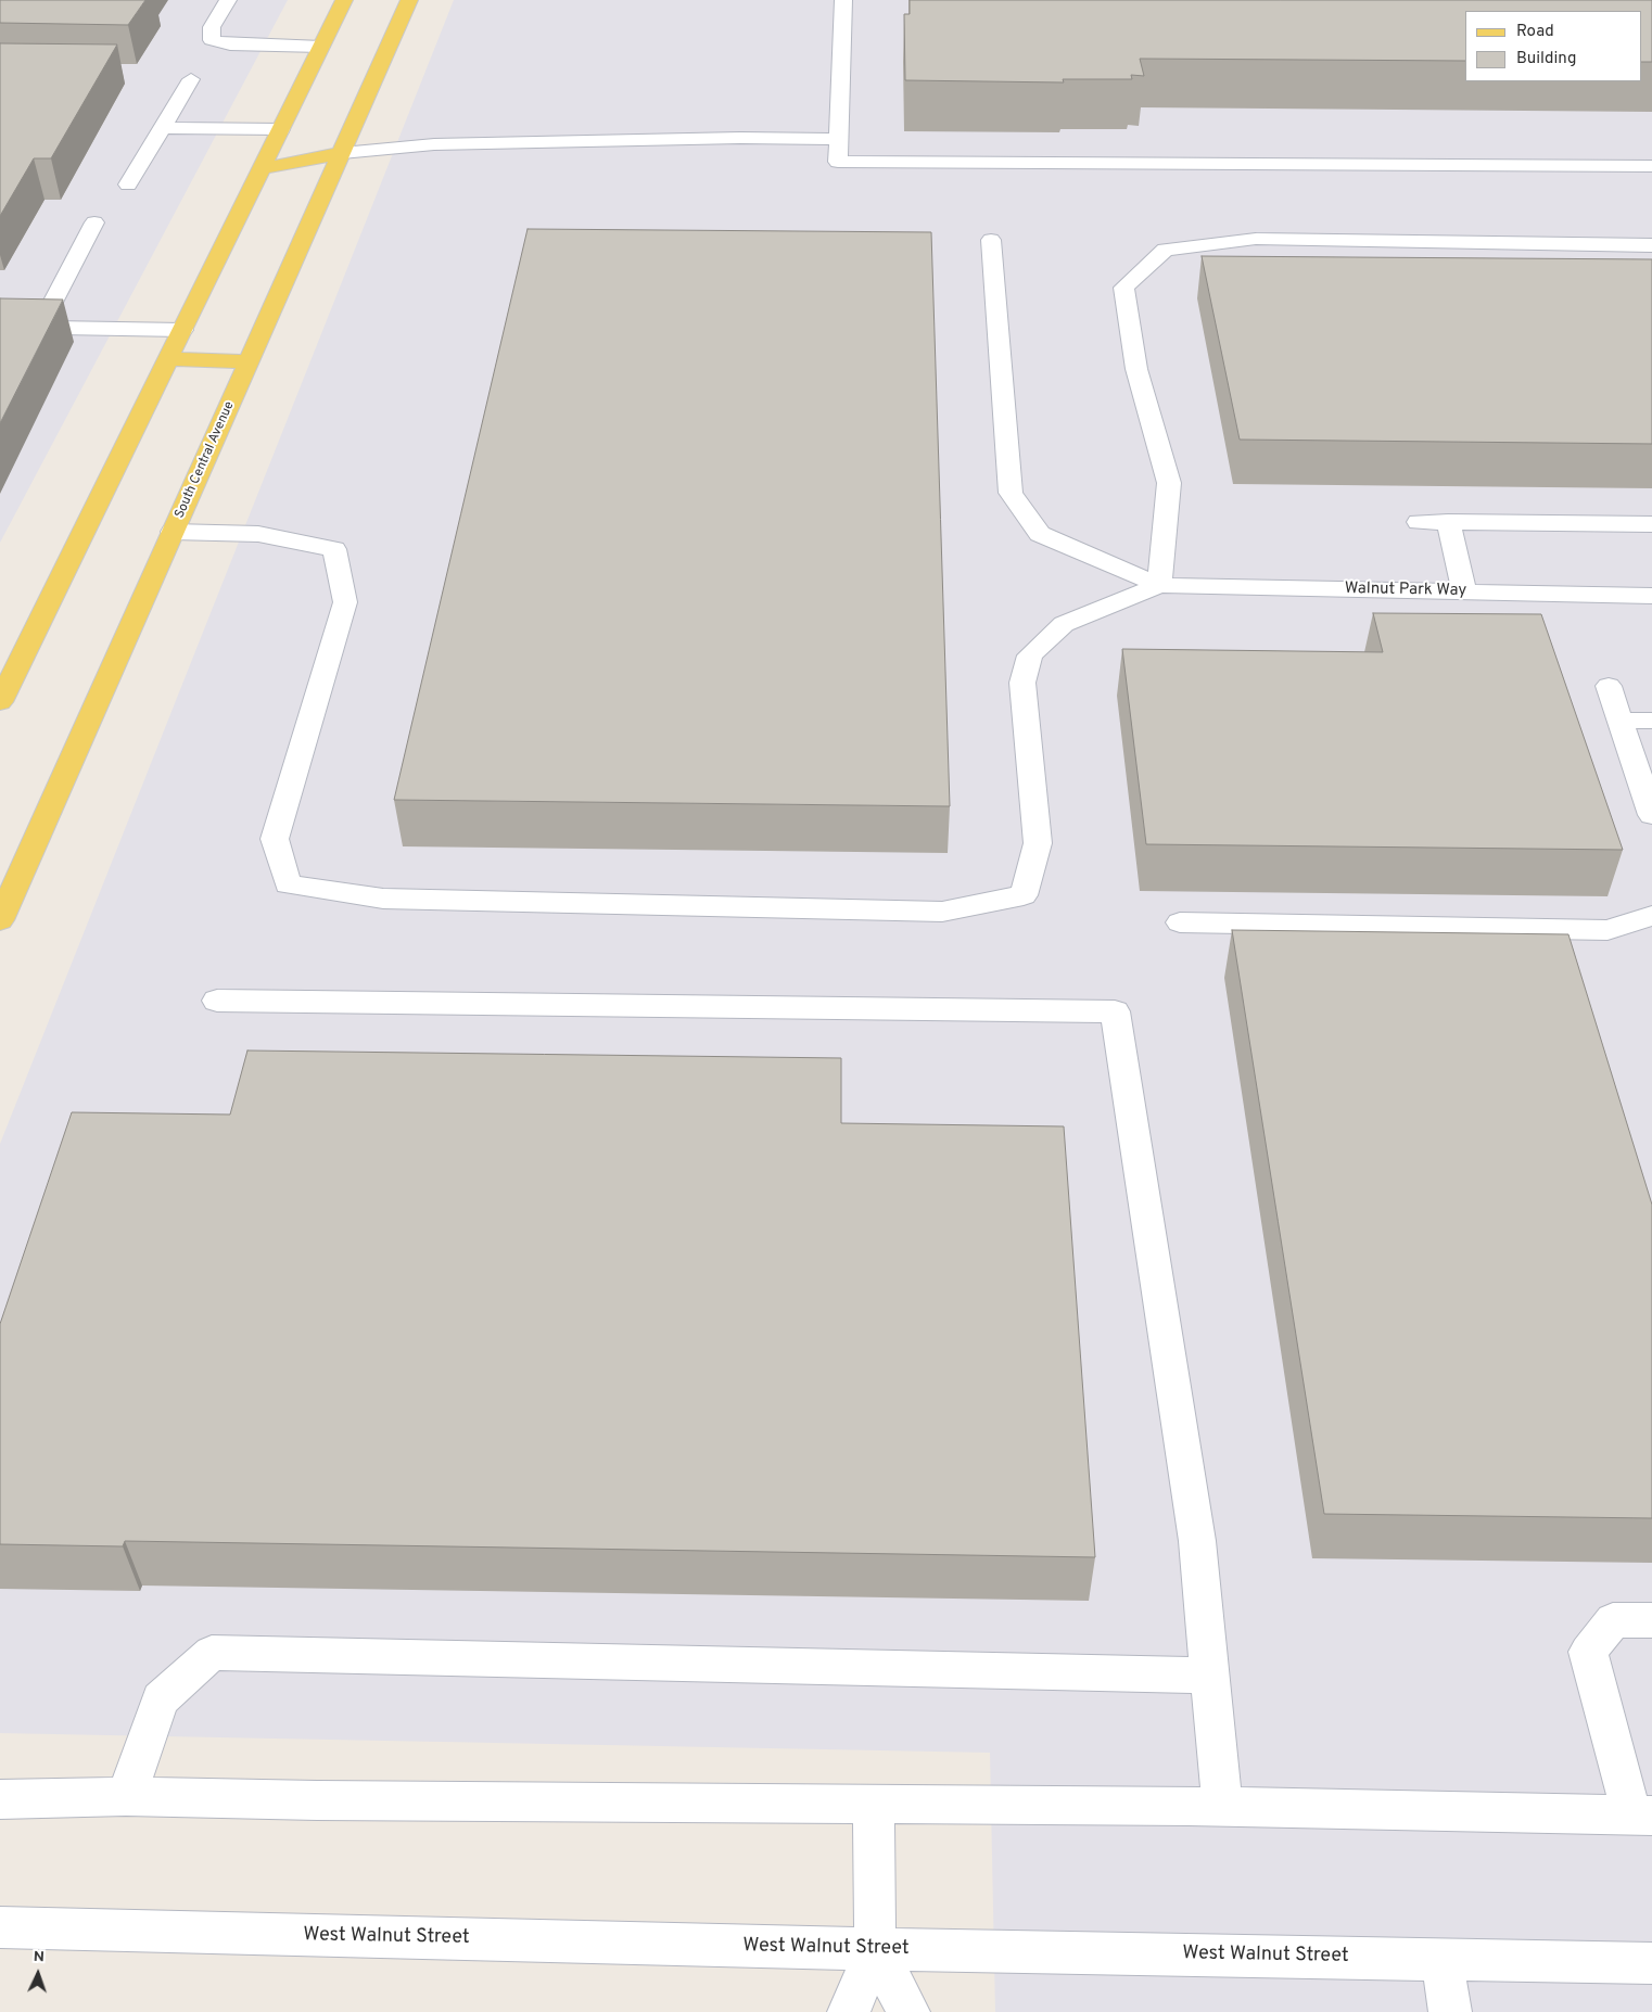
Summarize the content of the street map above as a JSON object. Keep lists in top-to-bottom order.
{
  "streets": {
    "main road": ["South Central Avenue"],
    "street": ["Walnut Park Way", "West Walnut Street"]
  },
  "legend": ["Road", "Building"],
  "north": "top"
}
